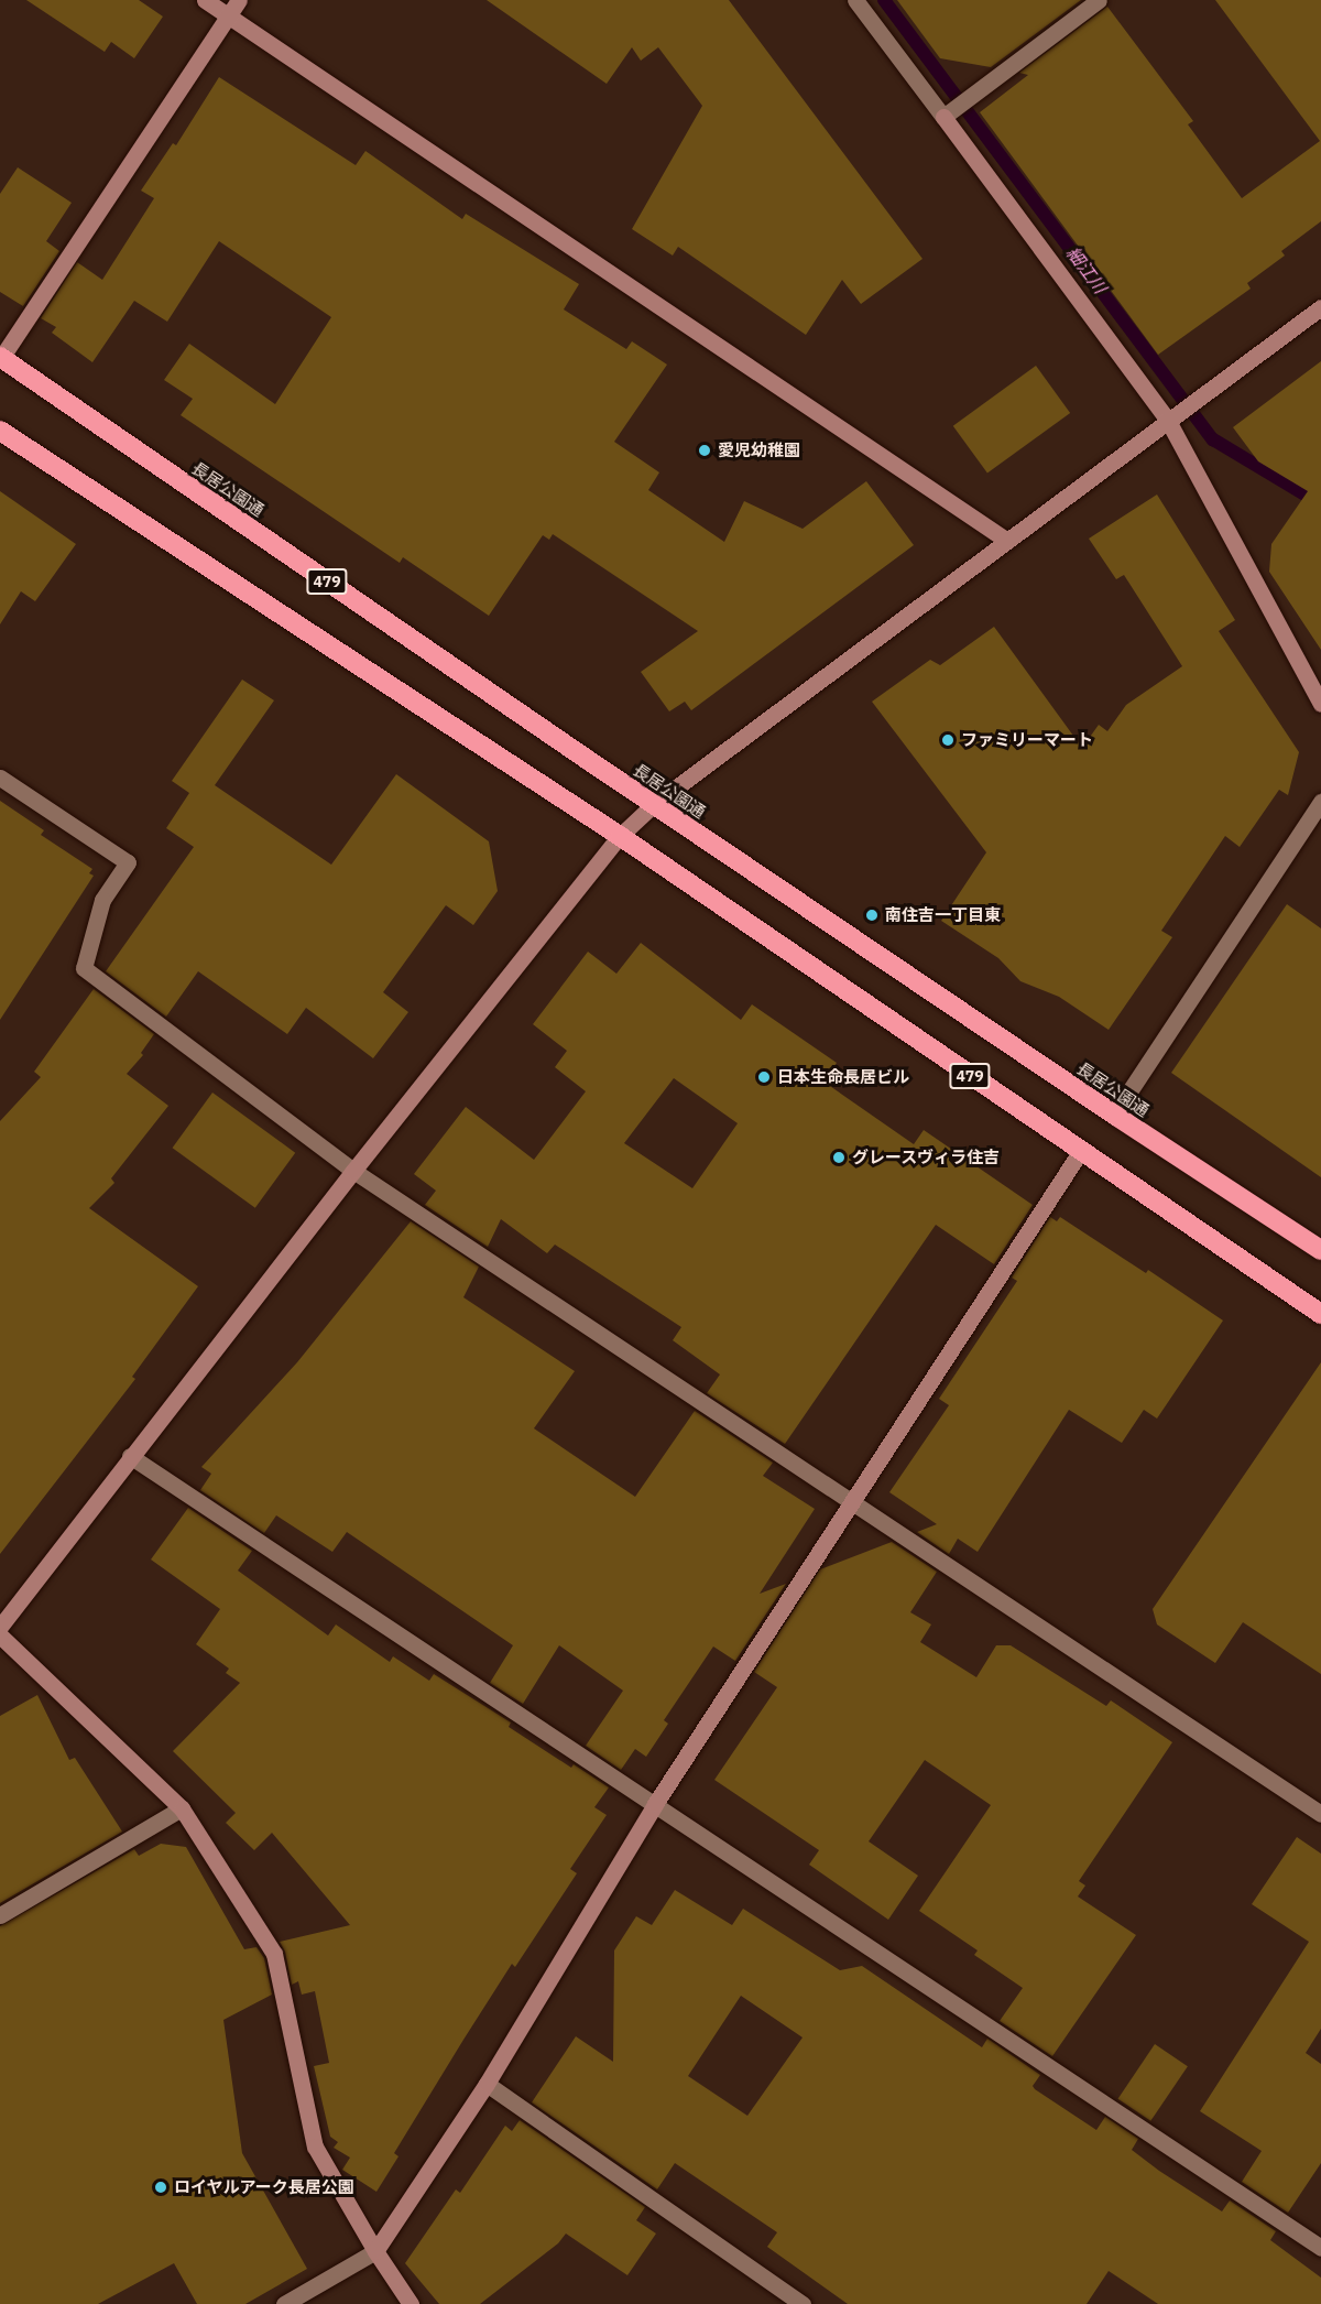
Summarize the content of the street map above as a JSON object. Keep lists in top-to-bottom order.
{
  "streets": {
    "highway": ["長居公園通", "479"]
  },
  "water": ["細江川"],
  "places": [
    "愛児幼稚園",
    "ファミリーマート",
    "南住吉一丁目東",
    "日本生命長居ビル",
    "グレースヴィラ住吉",
    "ロイヤルアーク長居公園"
  ]
}
